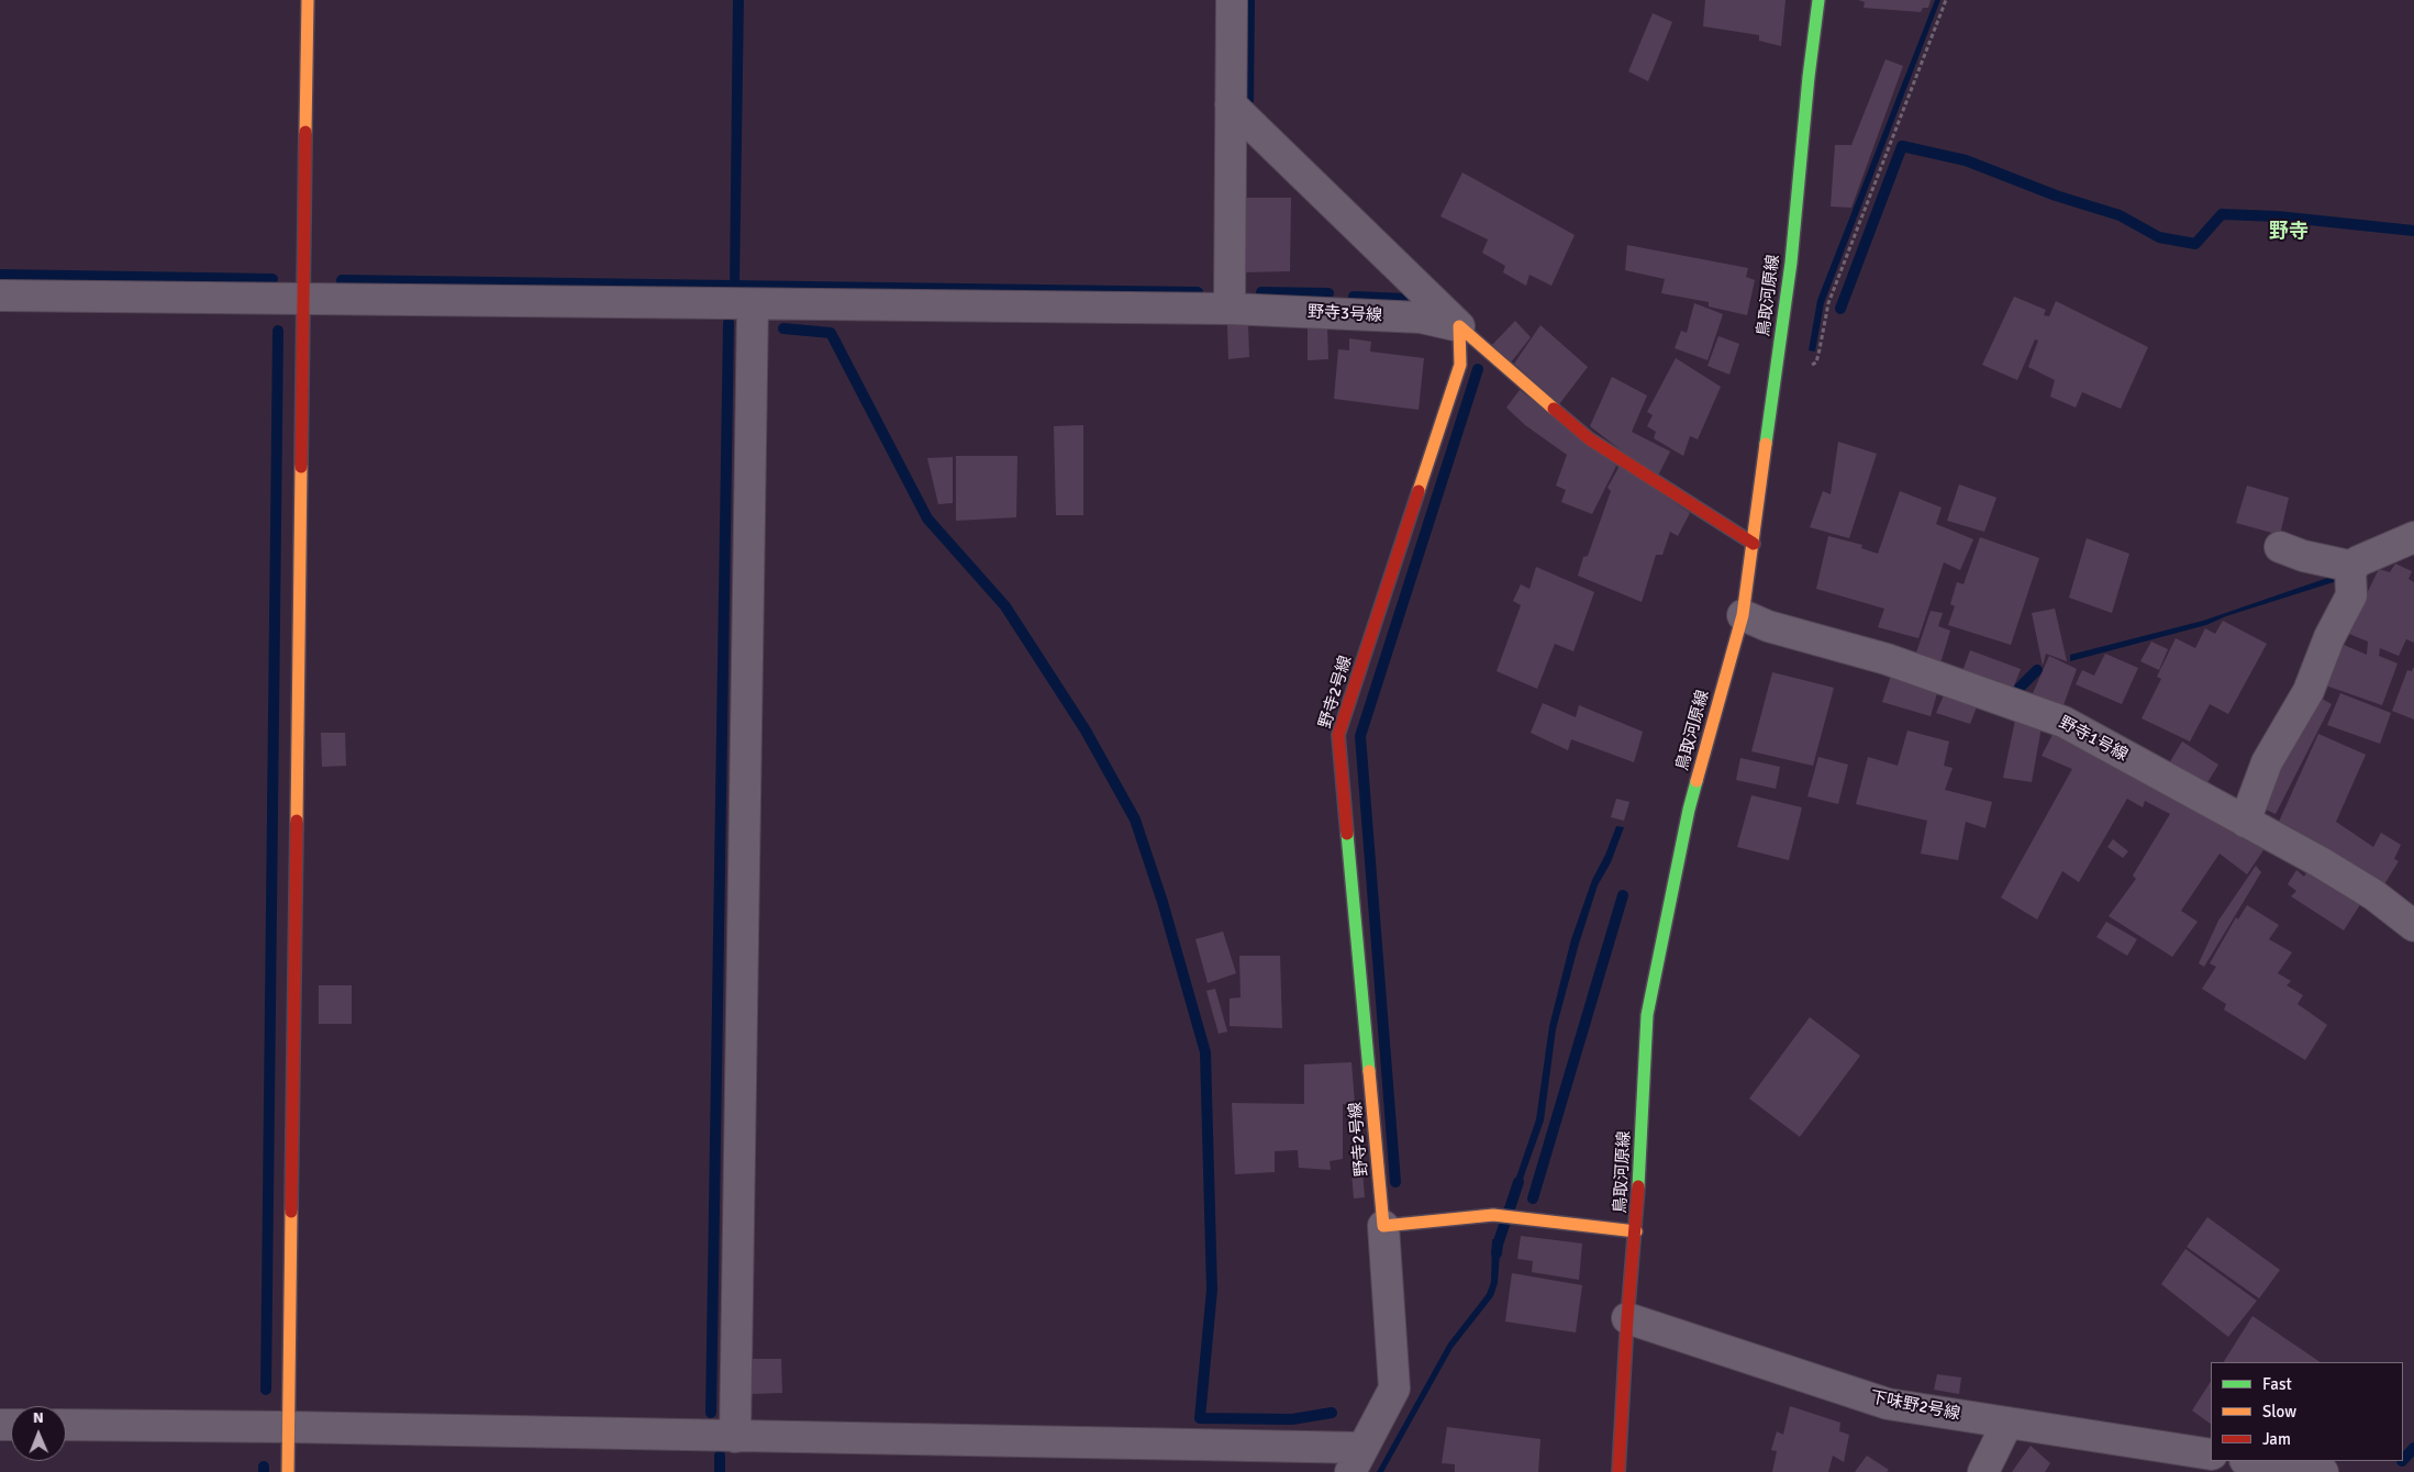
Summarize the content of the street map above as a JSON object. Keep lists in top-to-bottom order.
{
  "streets": {
    "street": [
      "鳥取河原線",
      "野寺3号線",
      "野寺2号線",
      "野寺1号線",
      "下味野2号線"
    ]
  },
  "crossings": [
    ["鳥取河原線", "野寺1号線"],
    ["鳥取河原線", "下味野2号線"],
    ["野寺3号線", "野寺2号線"]
  ],
  "districts": ["野寺"],
  "legend": ["Fast", "Slow", "Jam"],
  "north": "top"
}
